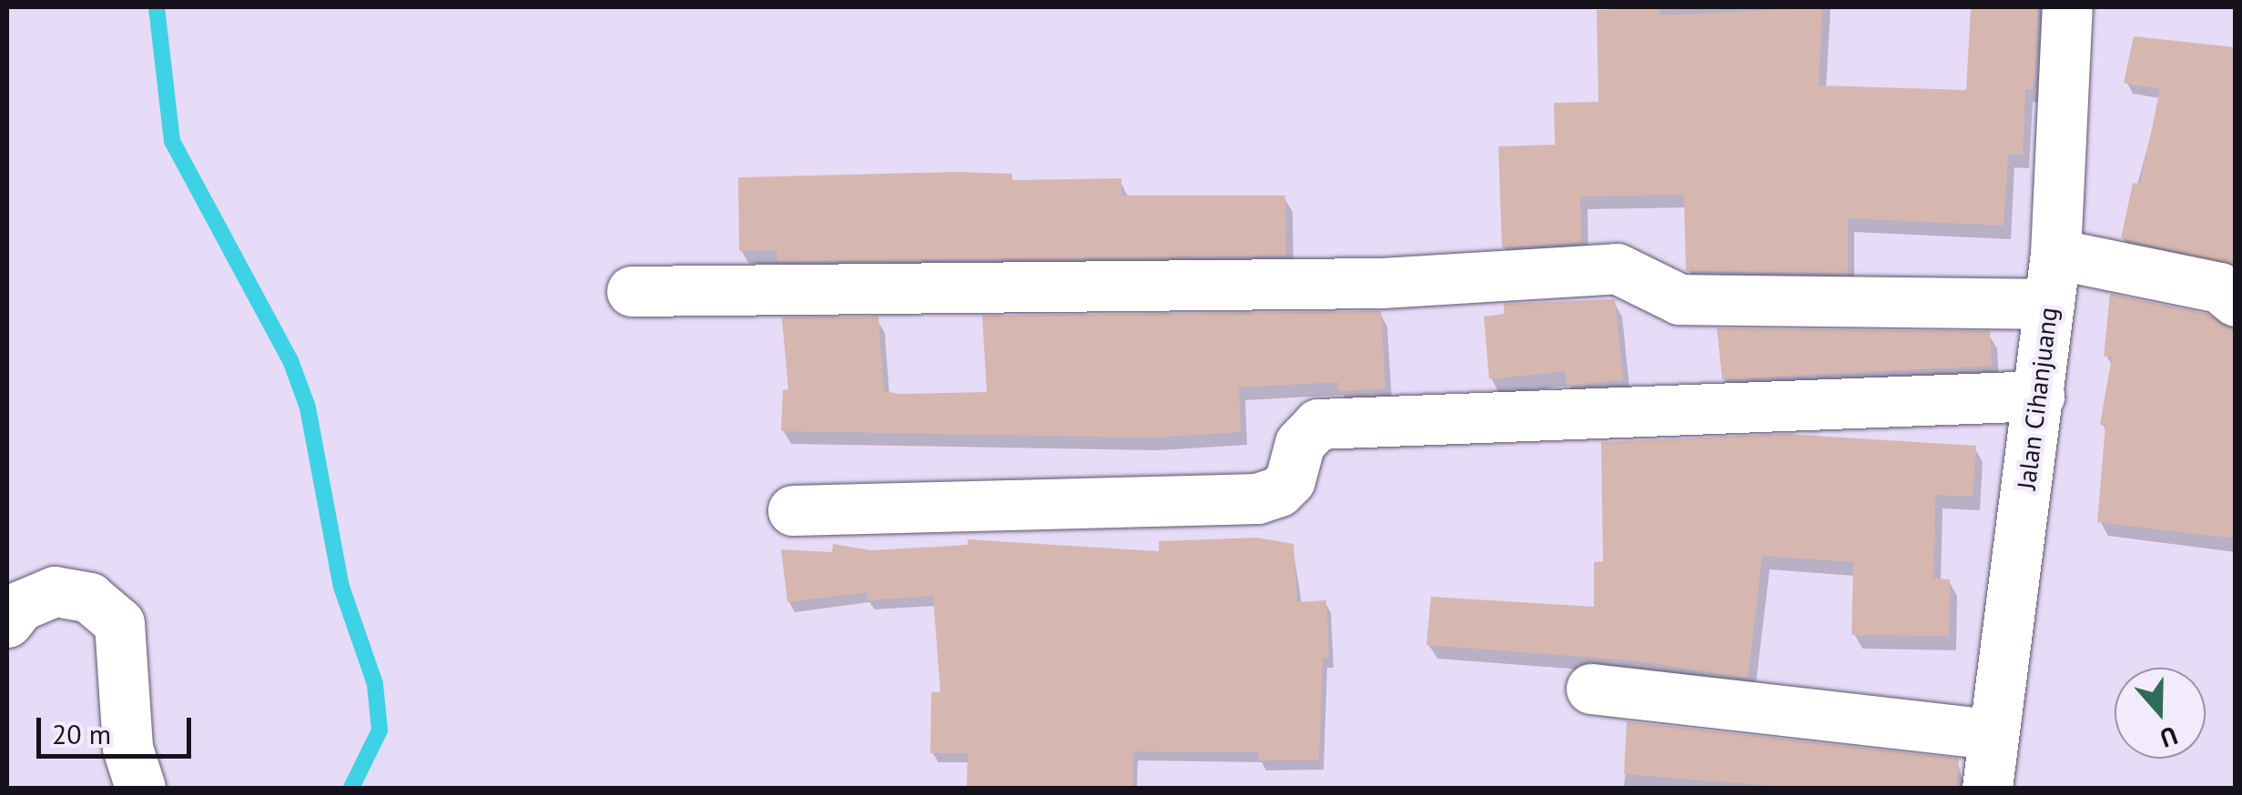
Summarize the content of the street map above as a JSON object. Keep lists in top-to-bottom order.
{
  "streets": {
    "street": ["Jalan Cihanjuang"]
  },
  "scale_bar": "20 m",
  "north": "bottom"
}
